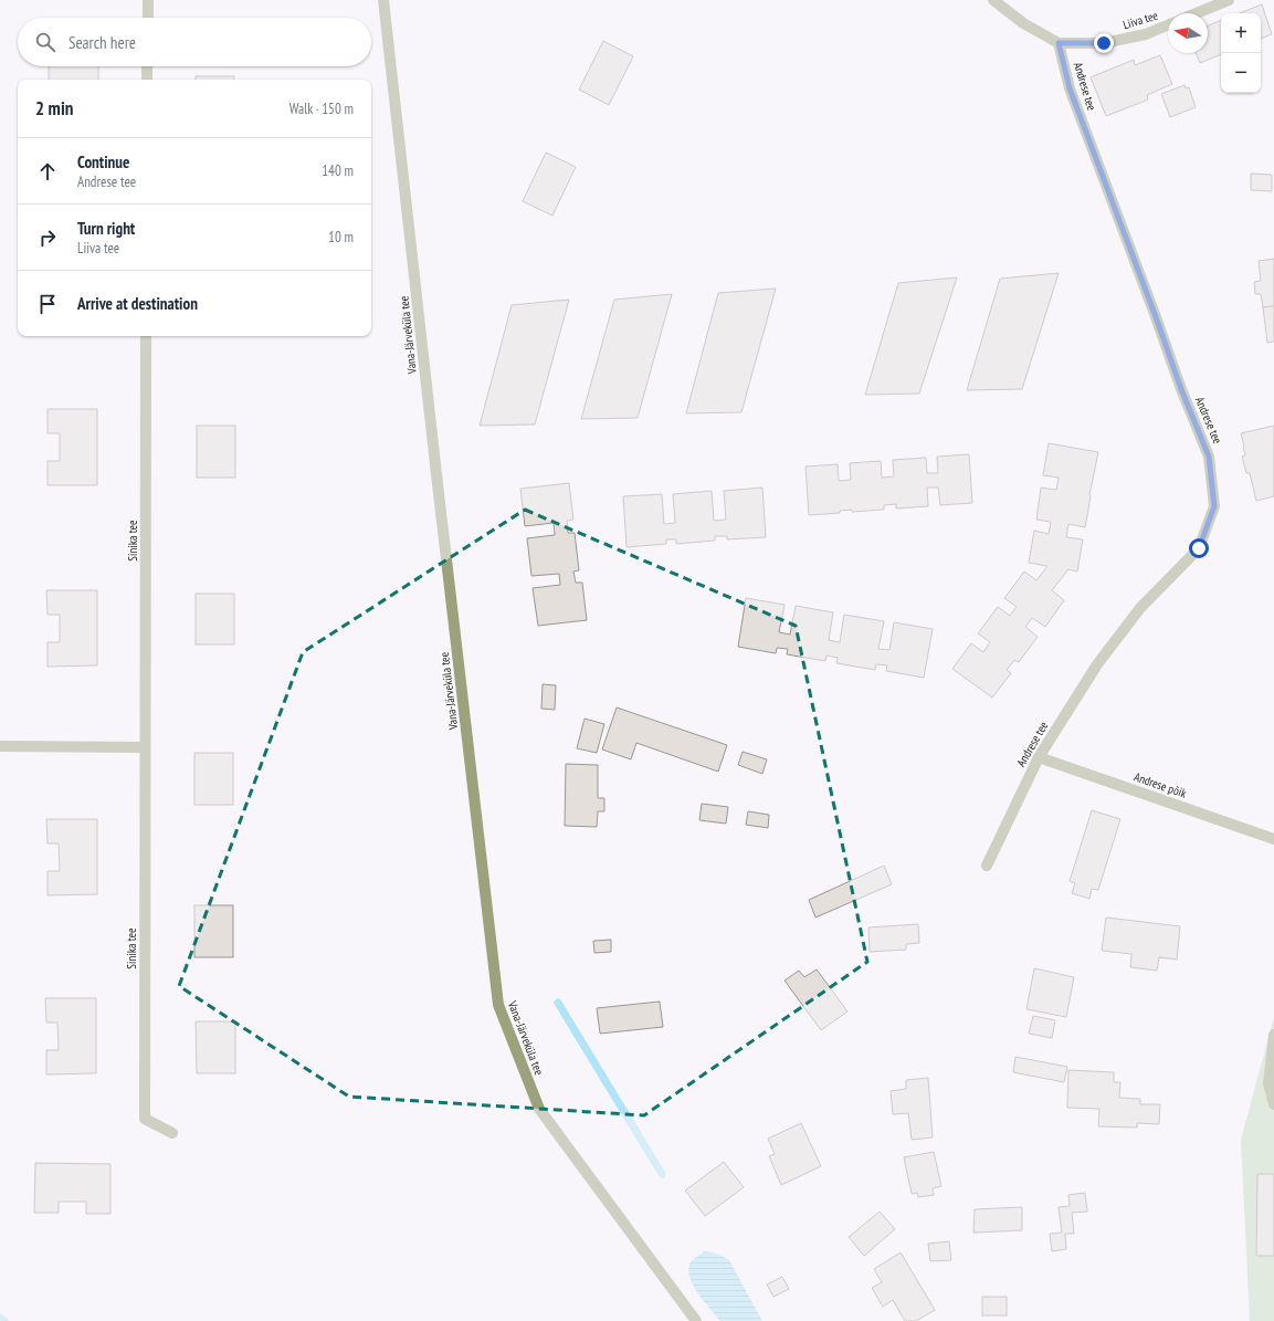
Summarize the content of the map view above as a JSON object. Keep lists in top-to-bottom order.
{
  "streets": {
    "street": [
      "Liiva tee",
      "Andrese tee",
      "Vana-Järveküla tee",
      "Sinika tee",
      "Andrese põik"
    ]
  },
  "crossings": [
    ["Liiva tee", "Andrese tee"],
    ["Andrese tee", "Andrese põik"]
  ],
  "north": "left",
  "page": {
    "map_buttons": ["+", "−"],
    "search": "Search here",
    "heading": ["2 min", "Walk · 150 m"],
    "list": [
      ["Continue", "Andrese tee", "140 m"],
      ["Turn right", "Liiva tee", "10 m"],
      "Arrive at destination"
    ]
  }
}
